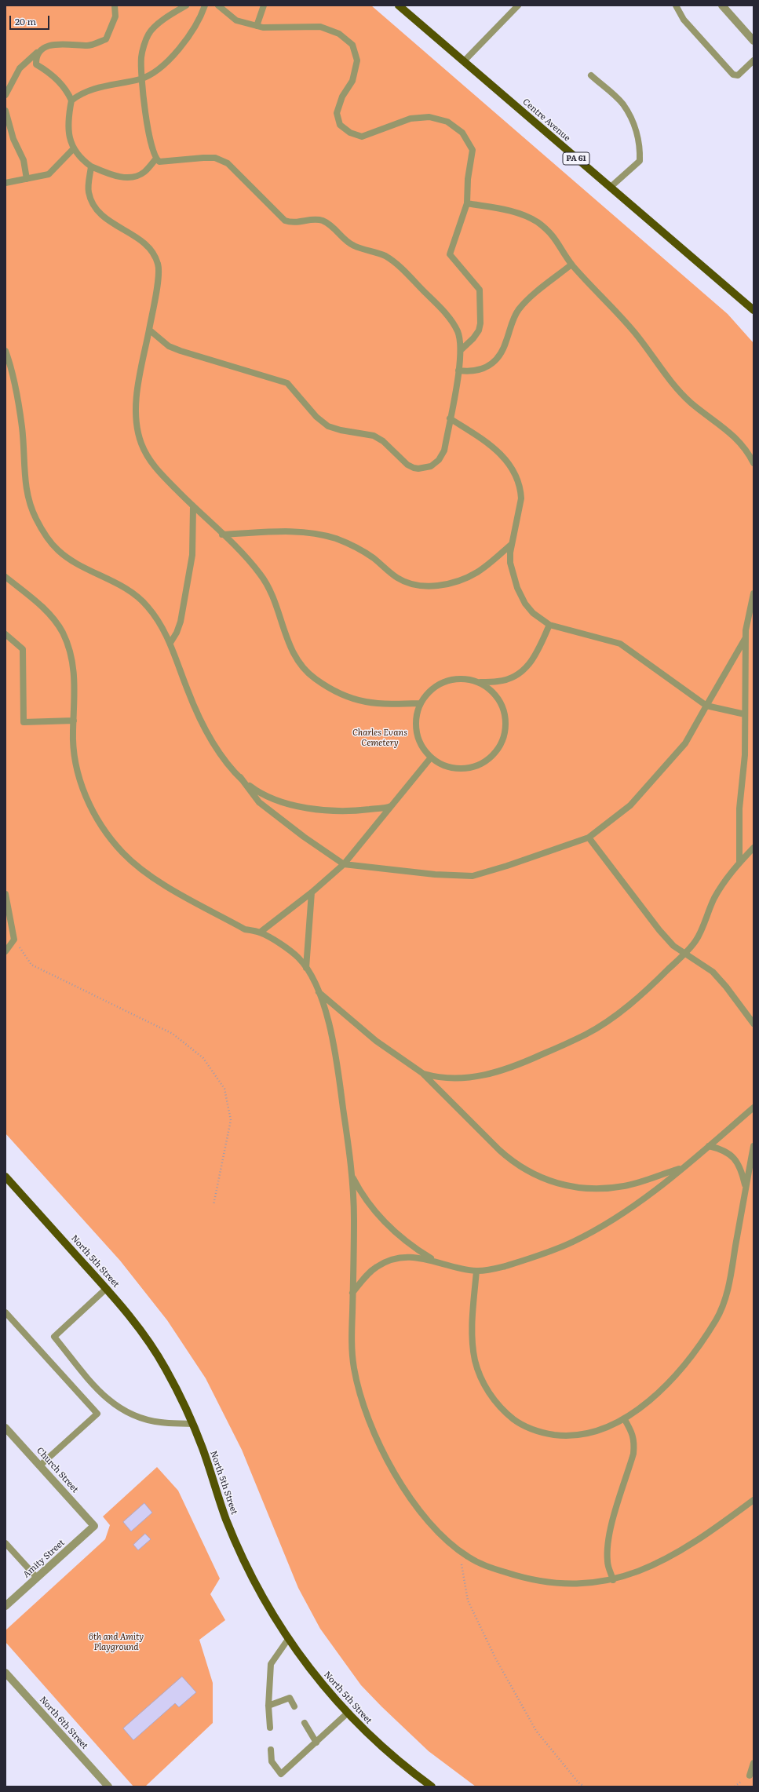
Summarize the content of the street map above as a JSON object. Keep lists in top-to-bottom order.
{
  "streets": {
    "main road": ["Centre Avenue", "PA 61", "North 5th Street"],
    "street": ["Church Street", "Amity Street", "North 6th Street"]
  },
  "crossings": [
    ["Church Street", "Amity Street"]
  ],
  "parks": ["Charles Evans Cemetery", "6th and Amity Playground"],
  "scale_bar": "20 m"
}
